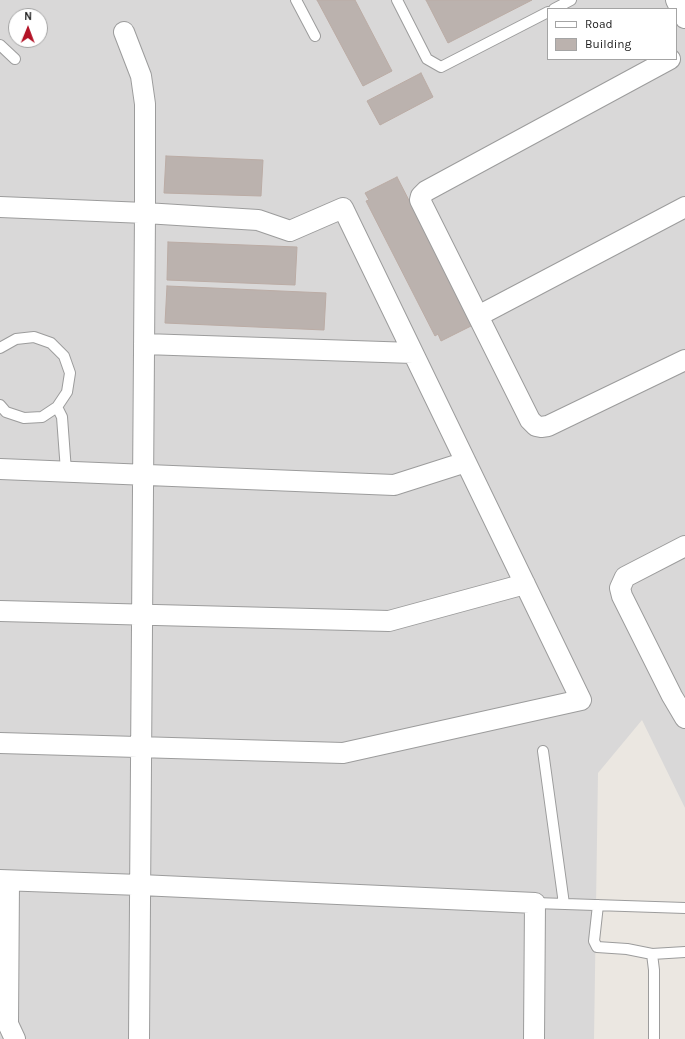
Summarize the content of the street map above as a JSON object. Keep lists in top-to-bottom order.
{
  "legend": ["Road", "Building"],
  "north": "top"
}
